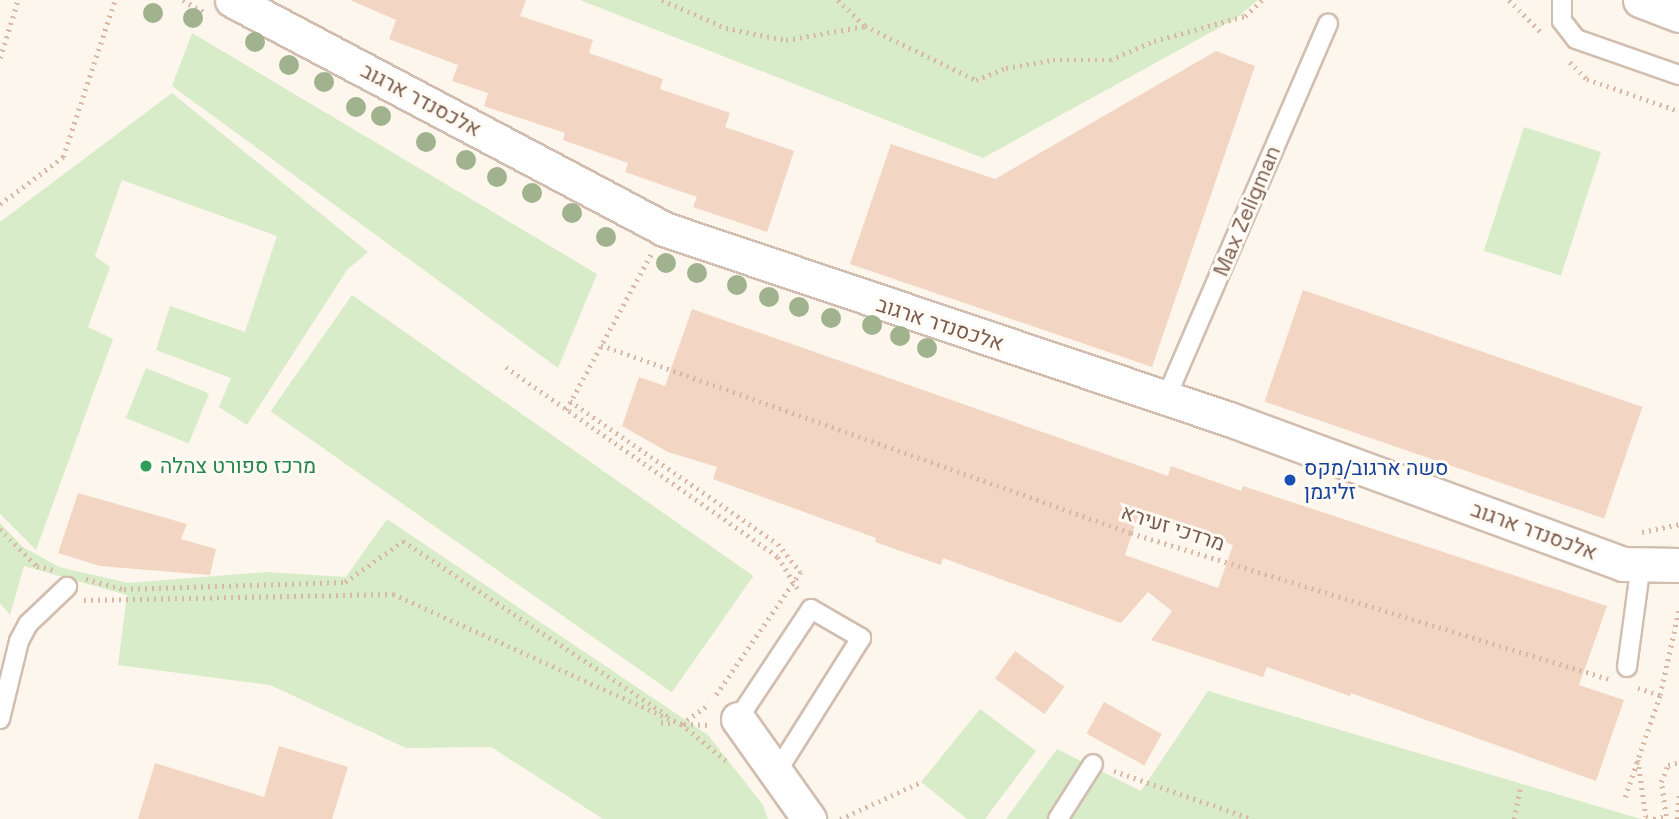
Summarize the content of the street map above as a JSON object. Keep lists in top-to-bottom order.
{
  "streets": {
    "street": ["אלכסנדר ארגוב"],
    "lane": ["Max Zeligman"],
    "path": ["מרדכי זעירא"]
  },
  "crossings": [
    ["אלכסנדר ארגוב", "Max Zeligman"]
  ],
  "places": ["מרכז ספורט צהלה", "סשה ארגוב/מקס זליגמן"]
}
